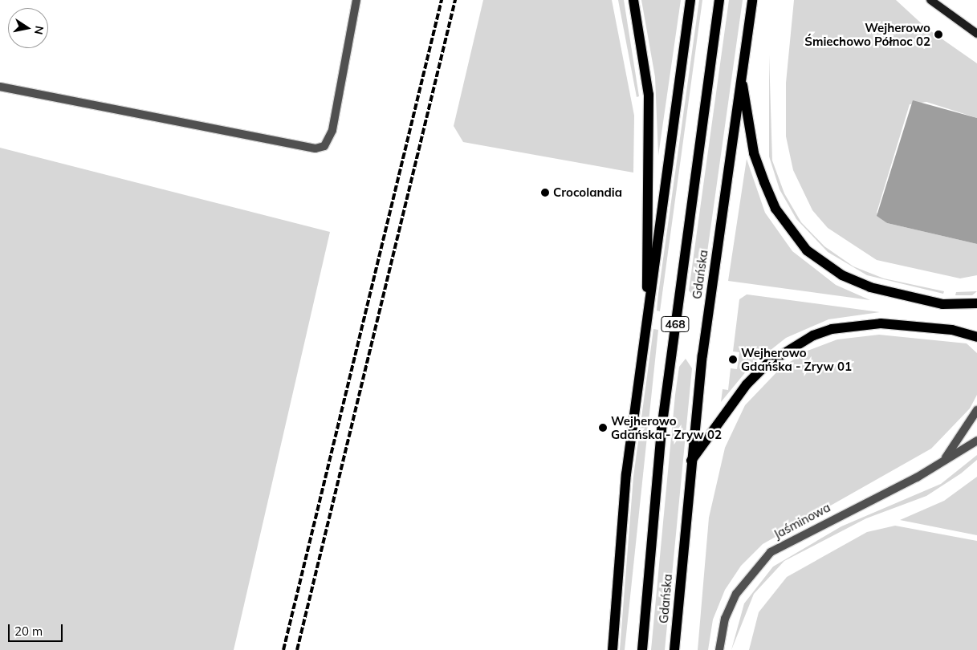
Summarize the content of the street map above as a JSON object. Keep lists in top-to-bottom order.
{
  "streets": {
    "main road": ["Gdańska", "468"],
    "street": ["Jaśminowa"]
  },
  "places": [
    "Wejherowo Śmiechowo Północ 02",
    "Crocolandia",
    "Wejherowo Gdańska - Zryw 01",
    "Wejherowo Gdańska - Zryw 02"
  ],
  "scale_bar": "20 m",
  "north": "right"
}
